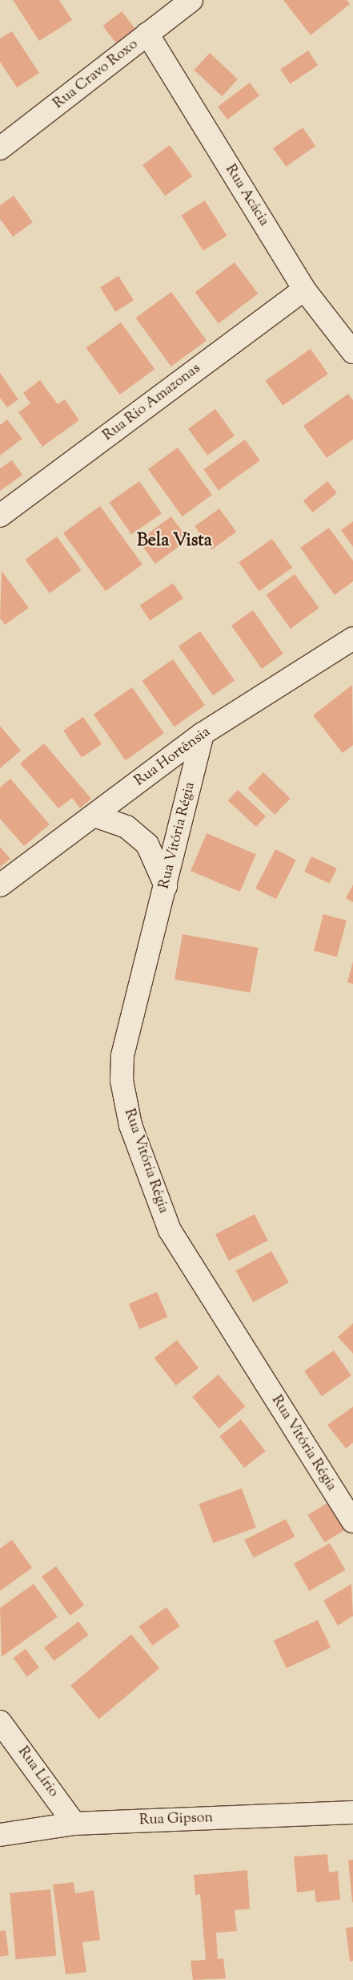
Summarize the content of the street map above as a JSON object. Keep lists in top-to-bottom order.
{
  "streets": {
    "street": [
      "Rua Cravo Roxo",
      "Rua Acácia",
      "Rua Rio Amazonas",
      "Rua Hortênsia",
      "Rua Vitória Régia",
      "Rua Lírio",
      "Rua Gipson"
    ]
  },
  "crossings": [
    ["Rua Cravo Roxo", "Rua Acácia"],
    ["Rua Acácia", "Rua Rio Amazonas"],
    ["Rua Hortênsia", "Rua Vitória Régia"],
    ["Rua Lírio", "Rua Gipson"]
  ],
  "districts": ["Bela Vista"]
}
